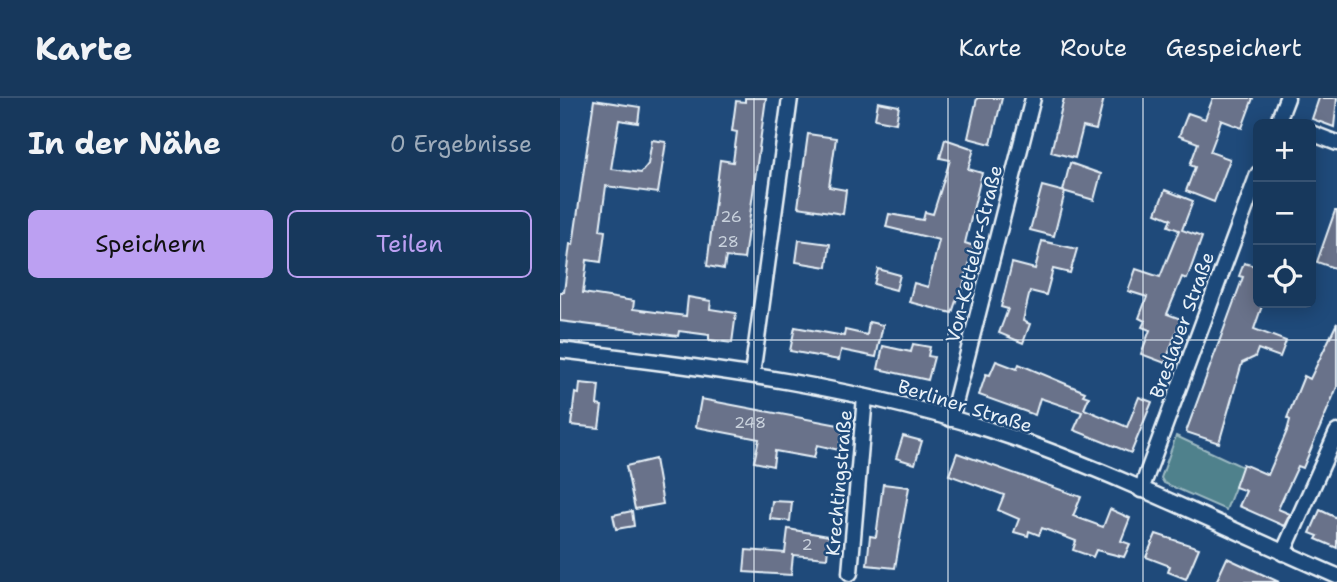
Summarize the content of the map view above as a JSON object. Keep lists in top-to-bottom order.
{
  "streets": {
    "street": [
      "Von-Ketteler-Straße",
      "Breslauer Straße",
      "Berliner Straße",
      "Krechtingstraße"
    ]
  },
  "crossings": [
    ["Von-Ketteler-Straße", "Berliner Straße"],
    ["Breslauer Straße", "Berliner Straße"],
    ["Berliner Straße", "Krechtingstraße"]
  ],
  "house_numbers": [
    "26",
    "28",
    "248",
    "2"
  ],
  "page": {
    "header": "Karte",
    "nav": ["Karte", "Route", "Gespeichert"],
    "heading": ["In der Nähe", "0 Ergebnisse"],
    "map_buttons": ["+", "−"],
    "buttons": ["Speichern", "Teilen"]
  }
}
